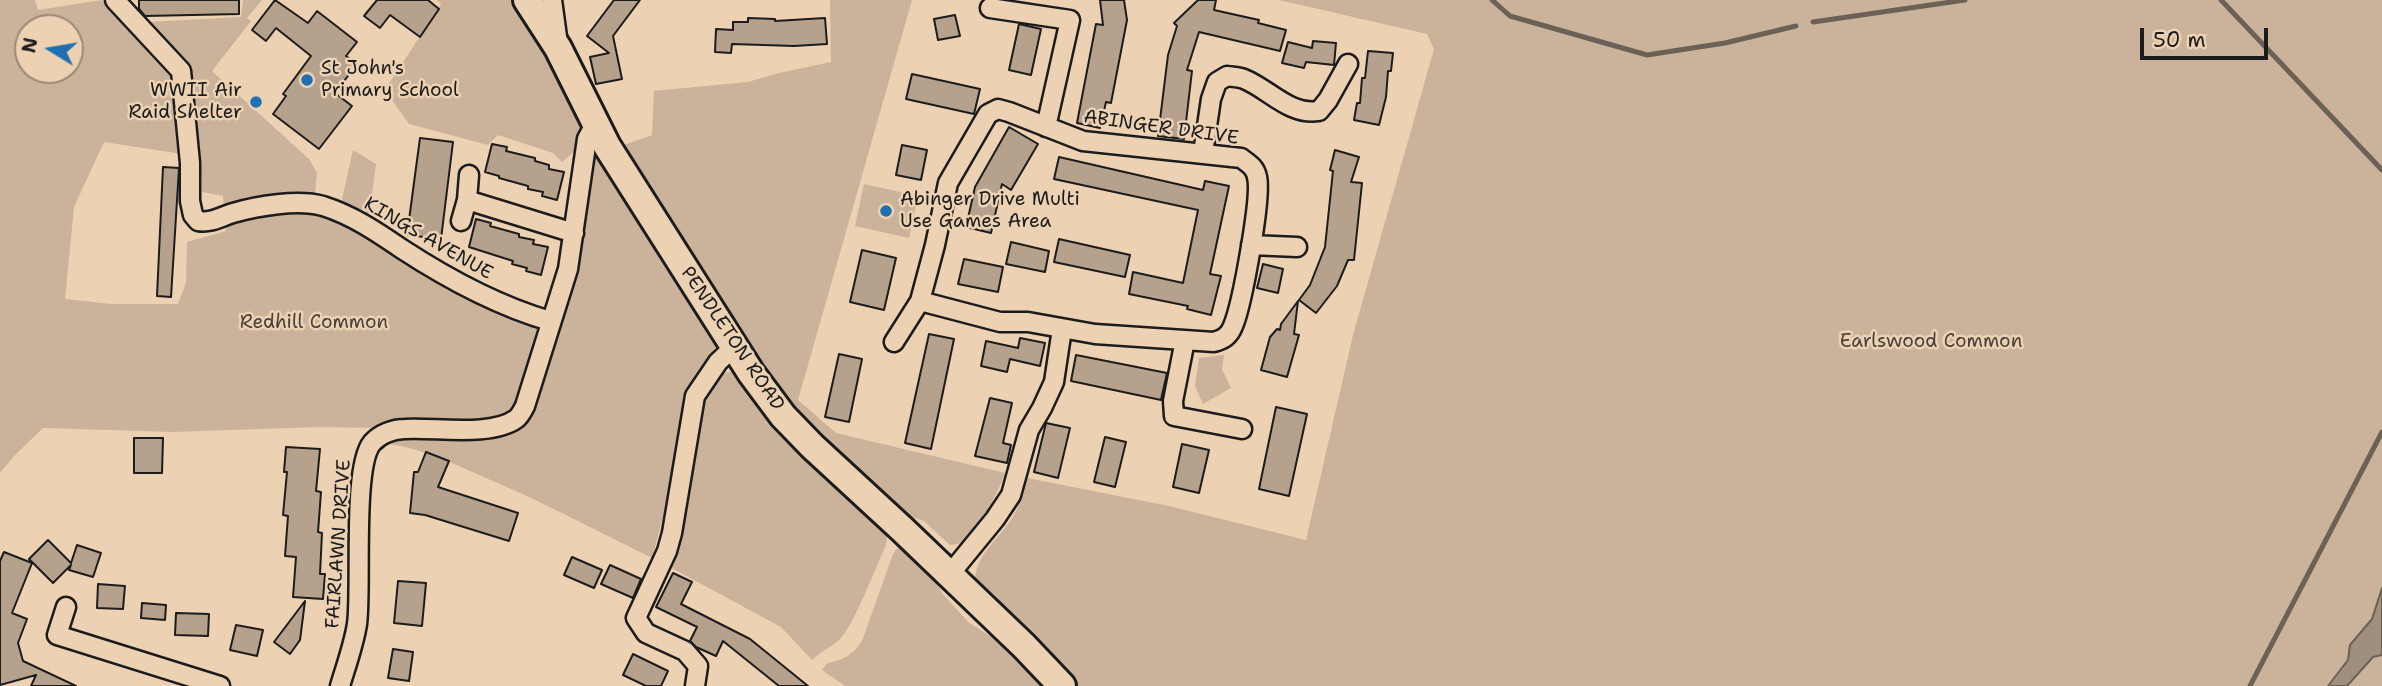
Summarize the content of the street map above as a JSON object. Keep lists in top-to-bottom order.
{
  "streets": {
    "street": [
      "ABINGER DRIVE",
      "KINGS AVENUE",
      "PENDLETON ROAD",
      "FAIRLAWN DRIVE"
    ]
  },
  "crossings": [
    ["KINGS AVENUE", "FAIRLAWN DRIVE"],
    ["PENDLETON ROAD", "FAIRLAWN DRIVE"]
  ],
  "parks": ["Redhill Common", "Earlswood Common"],
  "places": ["St John's Primary School", "WWII Air Raid Shelter", "Abinger Drive Multi Use Games Area"],
  "scale_bar": "50 m",
  "north": "left"
}
